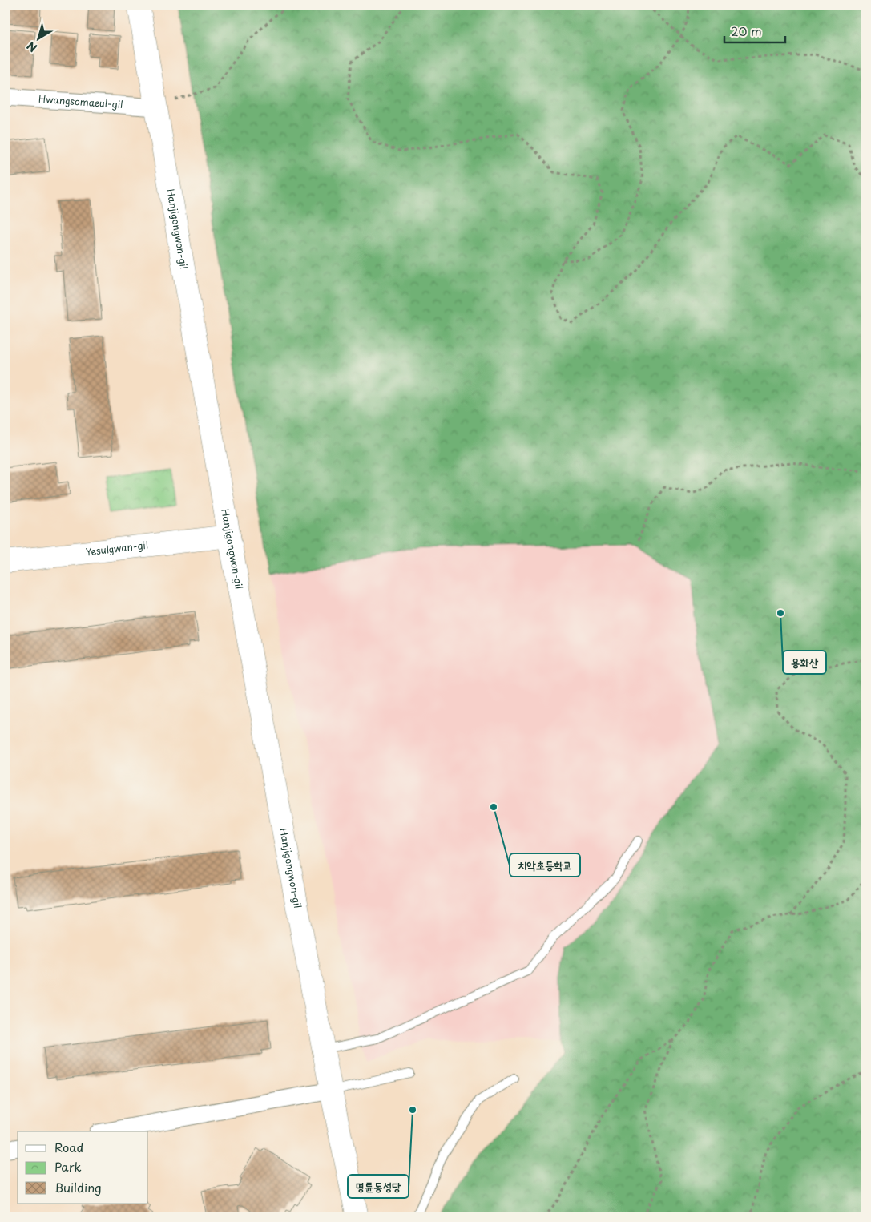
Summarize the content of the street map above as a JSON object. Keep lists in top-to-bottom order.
{
  "streets": {
    "street": ["Hwangsomaeul-gil", "Hanjigongwon-gil", "Yesulgwan-gil"]
  },
  "crossings": [
    ["Hwangsomaeul-gil", "Hanjigongwon-gil"],
    ["Hanjigongwon-gil", "Yesulgwan-gil"]
  ],
  "places": ["용화산", "치악초등학교", "명륜동성당"],
  "legend": ["Road", "Park", "Building"],
  "scale_bar": "20 m",
  "north": "bottom left"
}
